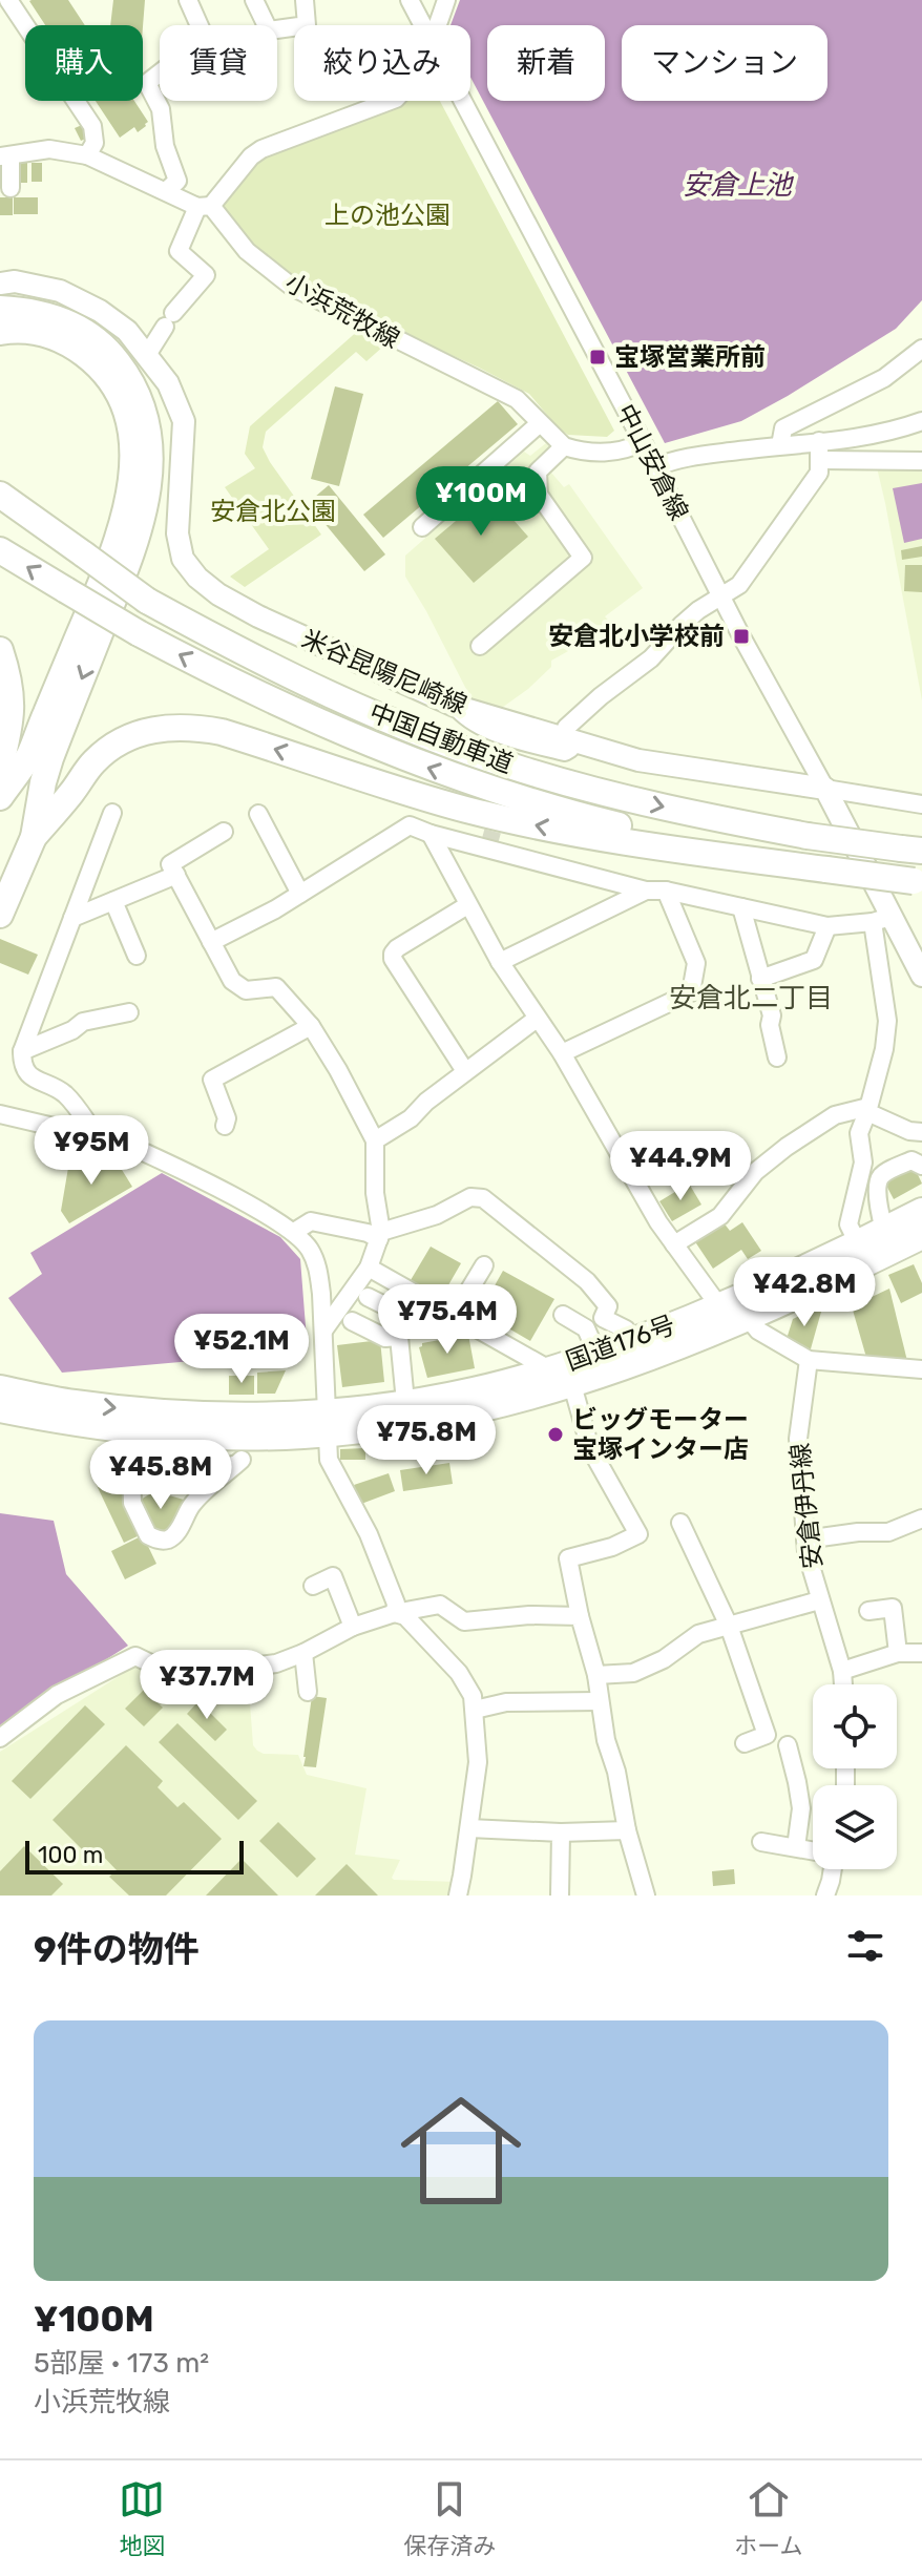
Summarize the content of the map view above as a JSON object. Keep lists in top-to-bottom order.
{
  "streets": {
    "highway": ["中国自動車道", "国道176号"],
    "main road": ["米谷昆陽尼崎線"],
    "street": ["小浜荒牧線", "中山安倉線", "安倉伊丹線"]
  },
  "crossings": [
    ["中山安倉線", "米谷昆陽尼崎線"]
  ],
  "districts": ["安倉北二丁目"],
  "water": ["安倉上池"],
  "parks": ["上の池公園", "安倉北公園"],
  "places": {
    "transit": ["宝塚営業所前", "安倉北小学校前"],
    "other": ["ビッグモーター 宝塚インター店"]
  },
  "scale_bar": "100 m",
  "page": {
    "chip": [
      "購入",
      "賃貸",
      "絞り込み",
      "新着",
      "マンション"
    ],
    "price": [
      "¥100M",
      "¥95M",
      "¥44.9M",
      "¥42.8M",
      "¥75.4M",
      "¥52.1M",
      "¥75.8M",
      "¥45.8M",
      "¥37.7M"
    ],
    "scale": "100 m",
    "heading": "9件の物件",
    "list": [
      {
        "name": "¥100M",
        "note": "5部屋 · 173 m² · 小浜荒牧線"
      }
    ],
    "tabs": ["地図", "保存済み", "ホーム"]
  }
}
